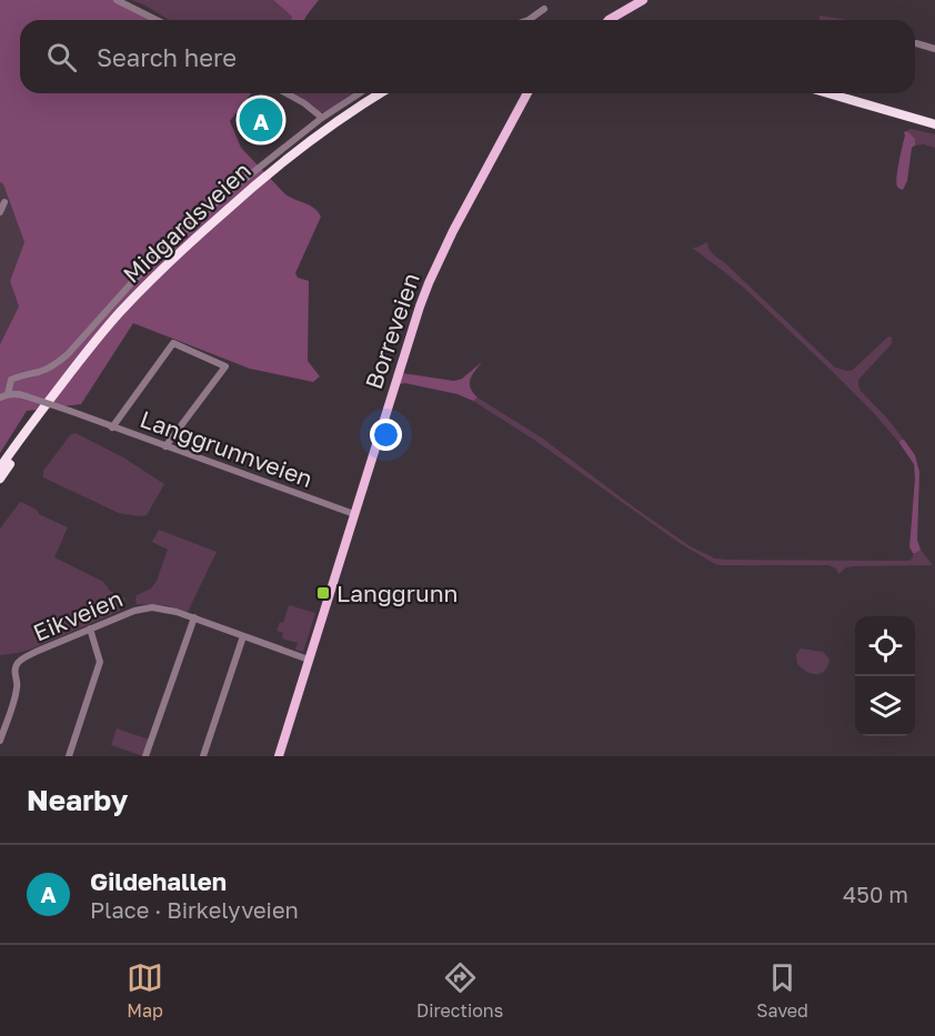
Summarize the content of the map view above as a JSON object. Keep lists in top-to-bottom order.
{
  "streets": {
    "highway": ["Midgardsveien"],
    "main road": ["Borreveien"],
    "street": ["Langgrunnveien", "Eikveien"]
  },
  "crossings": [
    ["Borreveien", "Langgrunnveien"],
    ["Borreveien", "Eikveien"]
  ],
  "places": {
    "transit": ["Langgrunn"]
  },
  "page": {
    "search": "Search here",
    "pins": "A",
    "heading": "Nearby",
    "list": [
      {
        "mark": "A",
        "name": "Gildehallen",
        "note": "Place · Birkelyveien",
        "value": "450 m"
      }
    ],
    "nav": ["Map", "Directions", "Saved"]
  }
}
